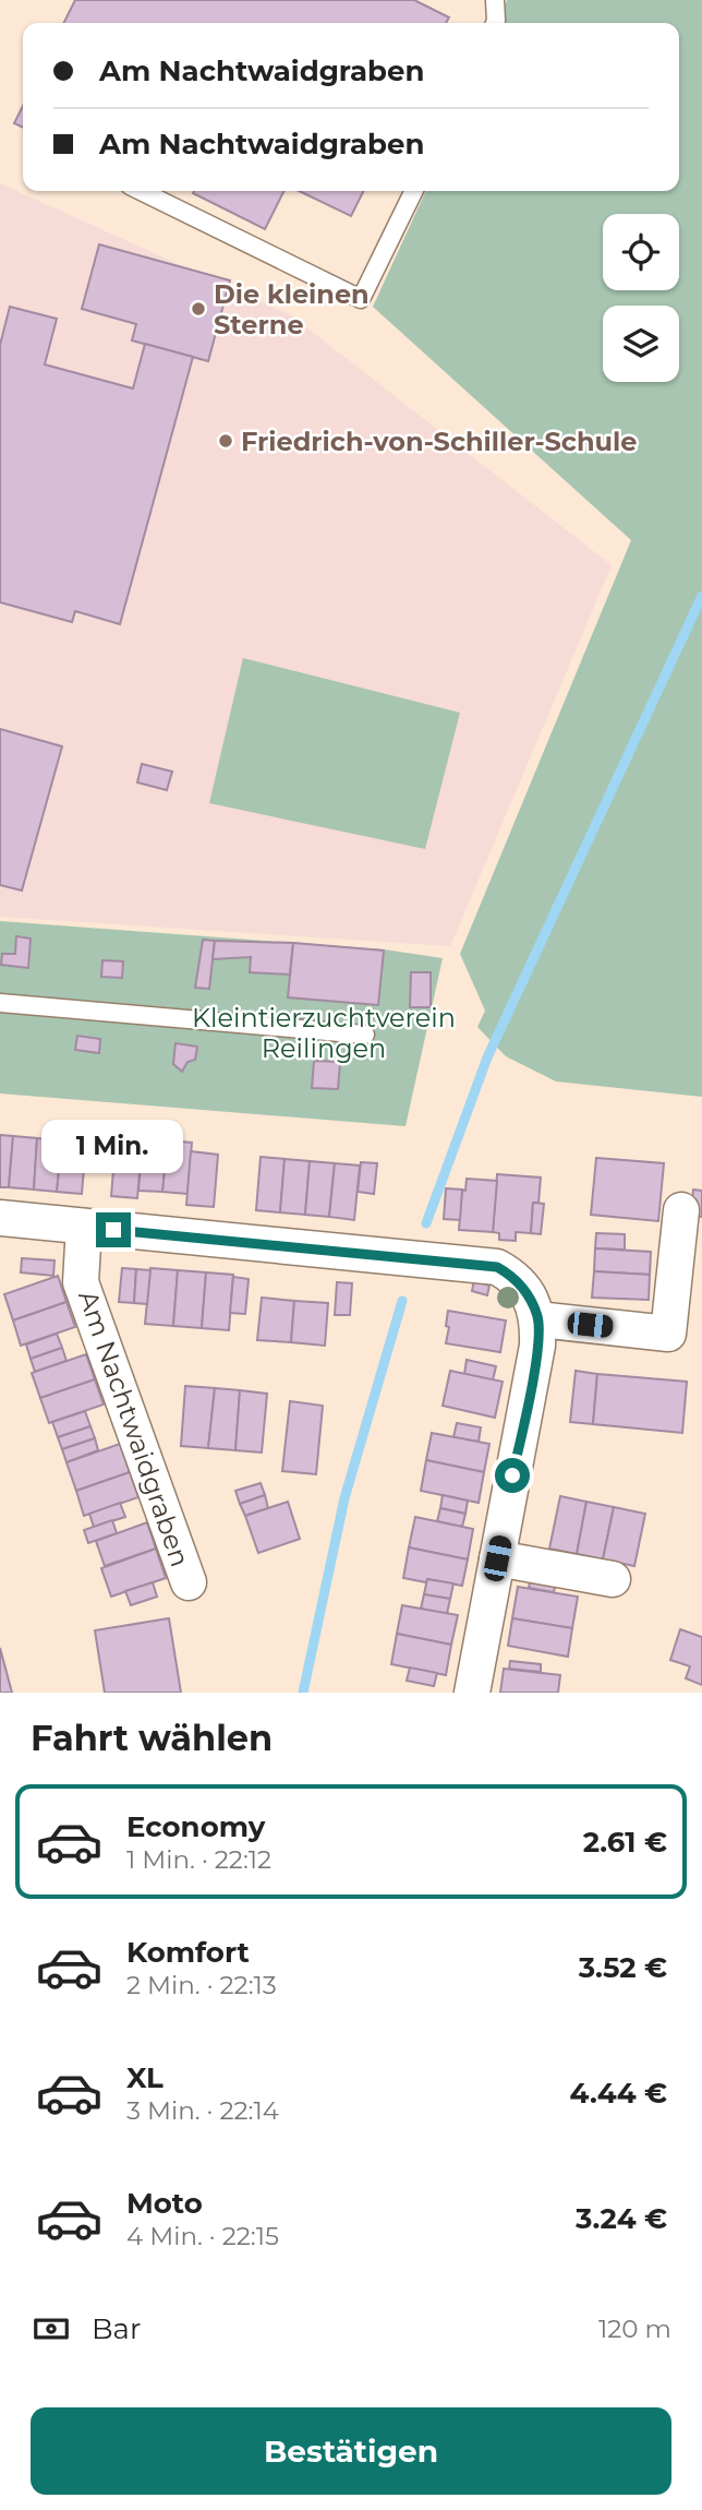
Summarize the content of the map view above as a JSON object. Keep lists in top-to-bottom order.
{
  "streets": {
    "street": ["Am Nachtwaidgraben"]
  },
  "parks": ["Kleintierzuchtverein Reilingen"],
  "places": ["Die kleinen Sterne", "Friedrich-von-Schiller-Schule"],
  "page": {
    "banner": ["Am Nachtwaidgraben", "Am Nachtwaidgraben"],
    "bubble": "1 Min.",
    "heading": "Fahrt wählen",
    "list": [
      {
        "name": "Economy",
        "note": "1 Min. · 22:12",
        "value": "2.61 €"
      },
      {
        "name": "Komfort",
        "note": "2 Min. · 22:13",
        "value": "3.52 €"
      },
      {
        "name": "XL",
        "note": "3 Min. · 22:14",
        "value": "4.44 €"
      },
      {
        "name": "Moto",
        "note": "4 Min. · 22:15",
        "value": "3.24 €"
      }
    ],
    "pay": ["Bar", "120 m"],
    "buttons": "Bestätigen"
  }
}
